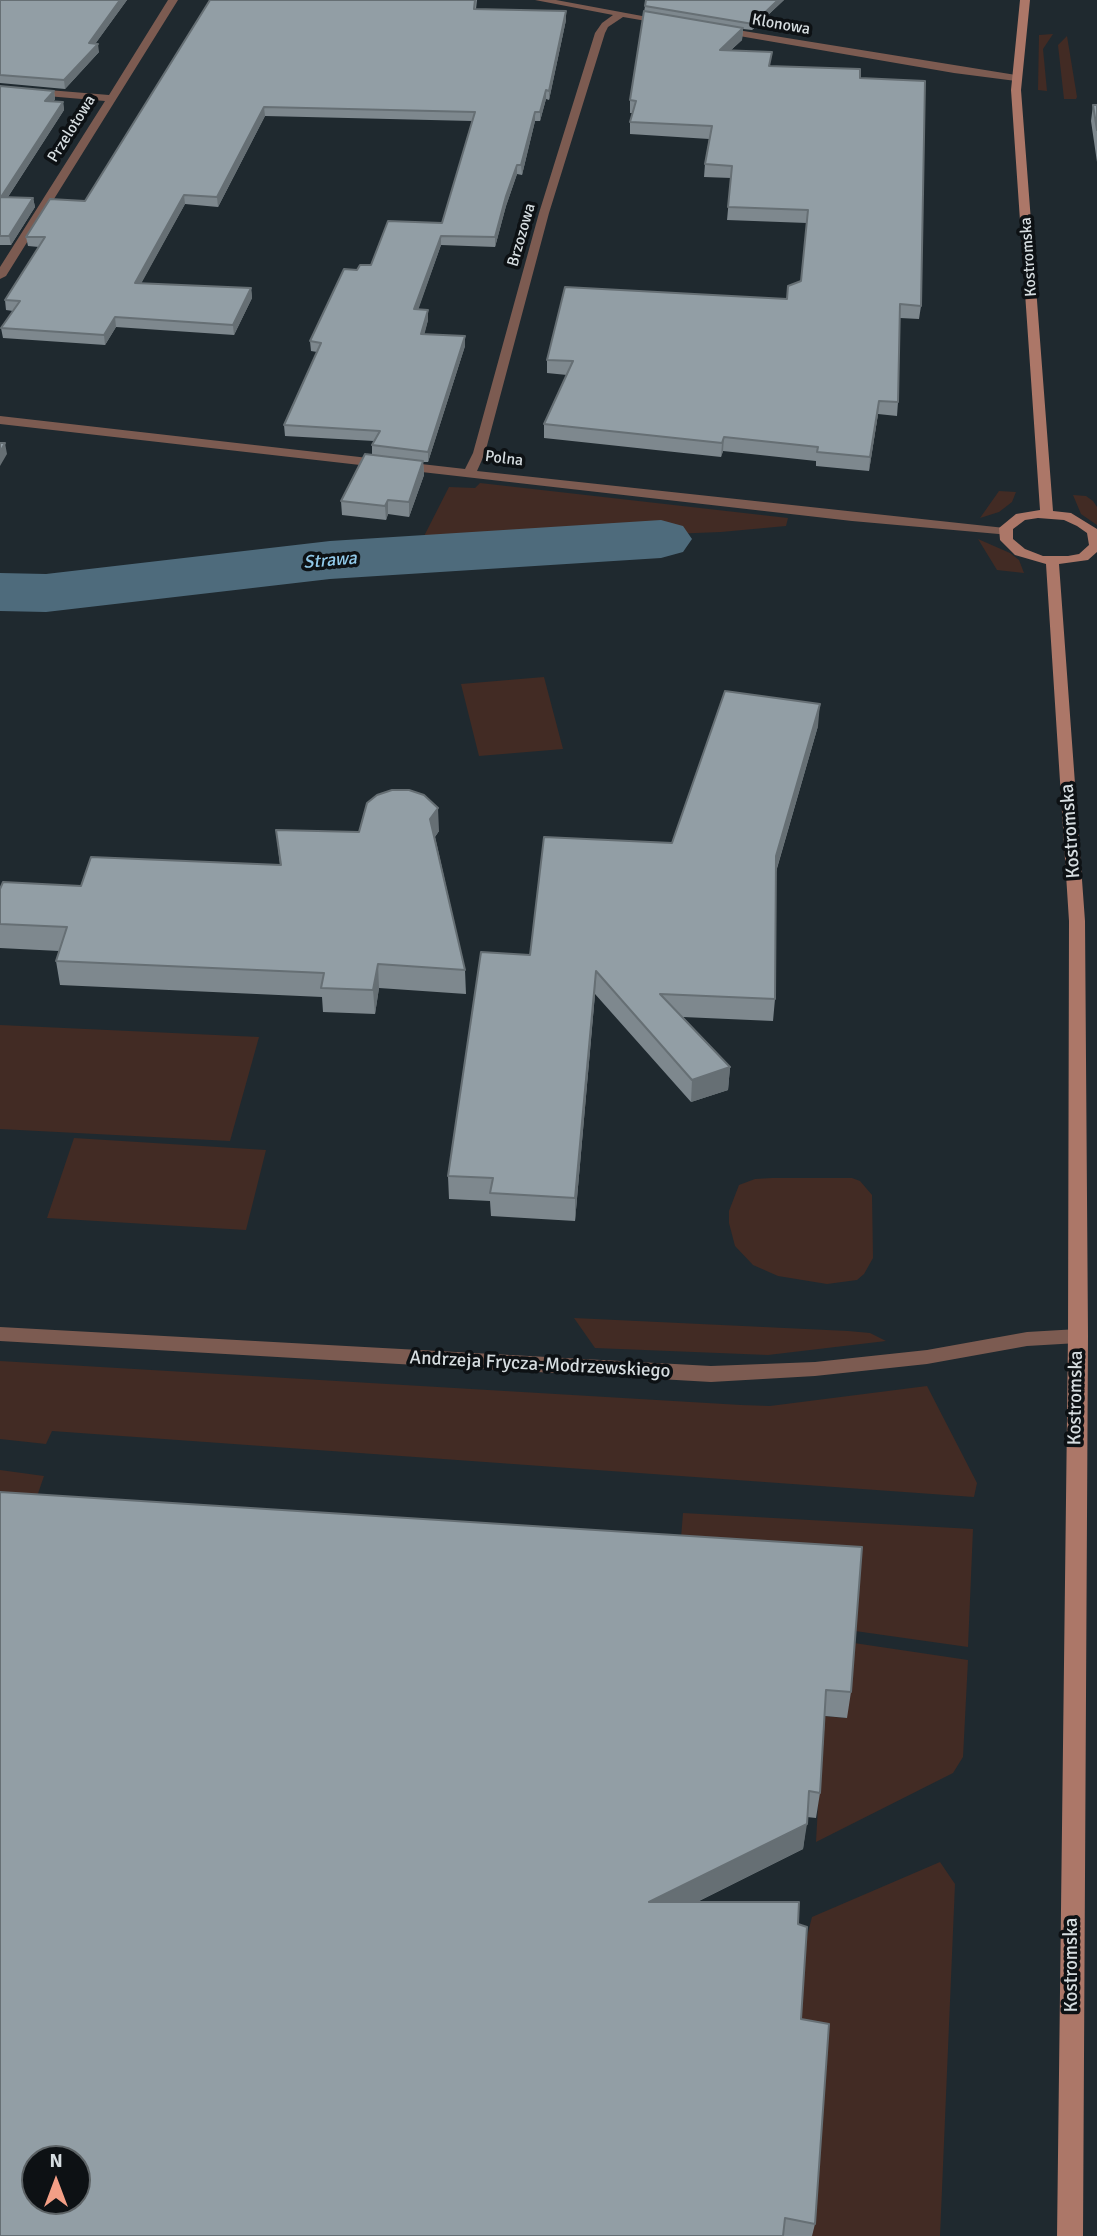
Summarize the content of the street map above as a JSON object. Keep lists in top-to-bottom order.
{
  "streets": {
    "street": [
      "Klonowa",
      "Przelotowa",
      "Brzozowa",
      "Kostromska",
      "Polna",
      "Andrzeja Frycza-Modrzewskiego"
    ]
  },
  "crossings": [
    ["Klonowa", "Kostromska"],
    ["Brzozowa", "Polna"],
    ["Kostromska", "Andrzeja Frycza-Modrzewskiego"]
  ],
  "water": ["Strawa"],
  "north": "top"
}
